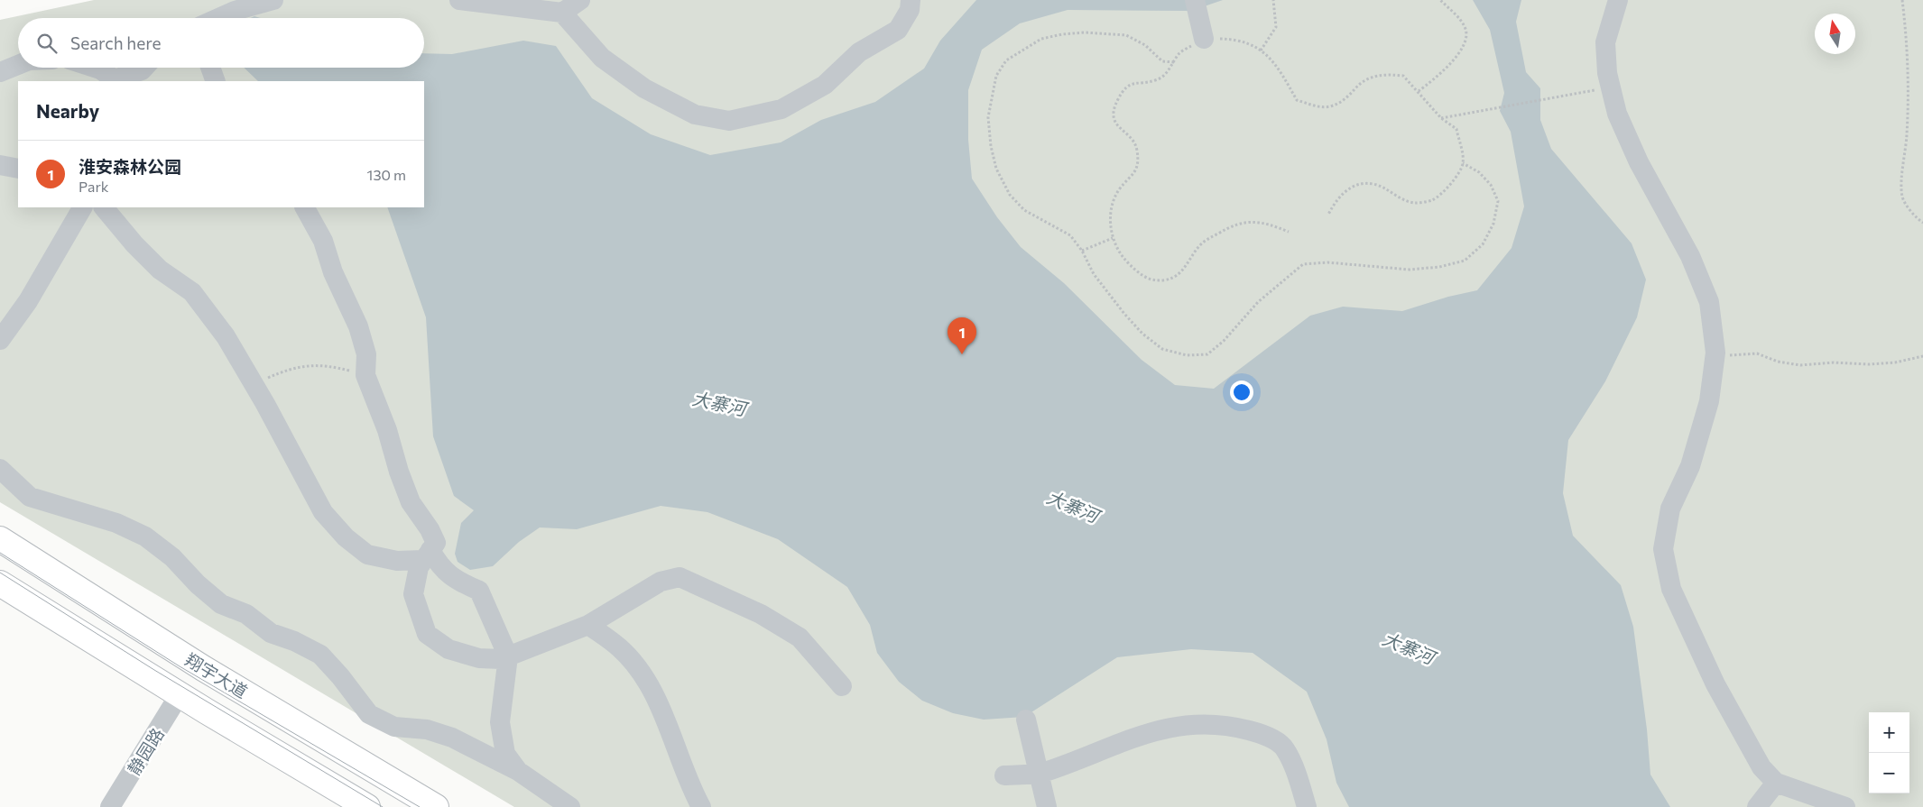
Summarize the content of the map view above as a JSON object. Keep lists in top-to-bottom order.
{
  "streets": {
    "main road": ["翔宇大道"],
    "street": ["静园路"]
  },
  "crossings": [
    ["翔宇大道", "静园路"]
  ],
  "water": ["大寨河"],
  "north": "top",
  "page": {
    "search": "Search here",
    "heading": "Nearby",
    "list": [
      {
        "mark": "1",
        "name": "淮安森林公园",
        "note": "Park",
        "value": "130 m"
      }
    ],
    "pins": "1",
    "map_buttons": ["+", "−"]
  }
}
